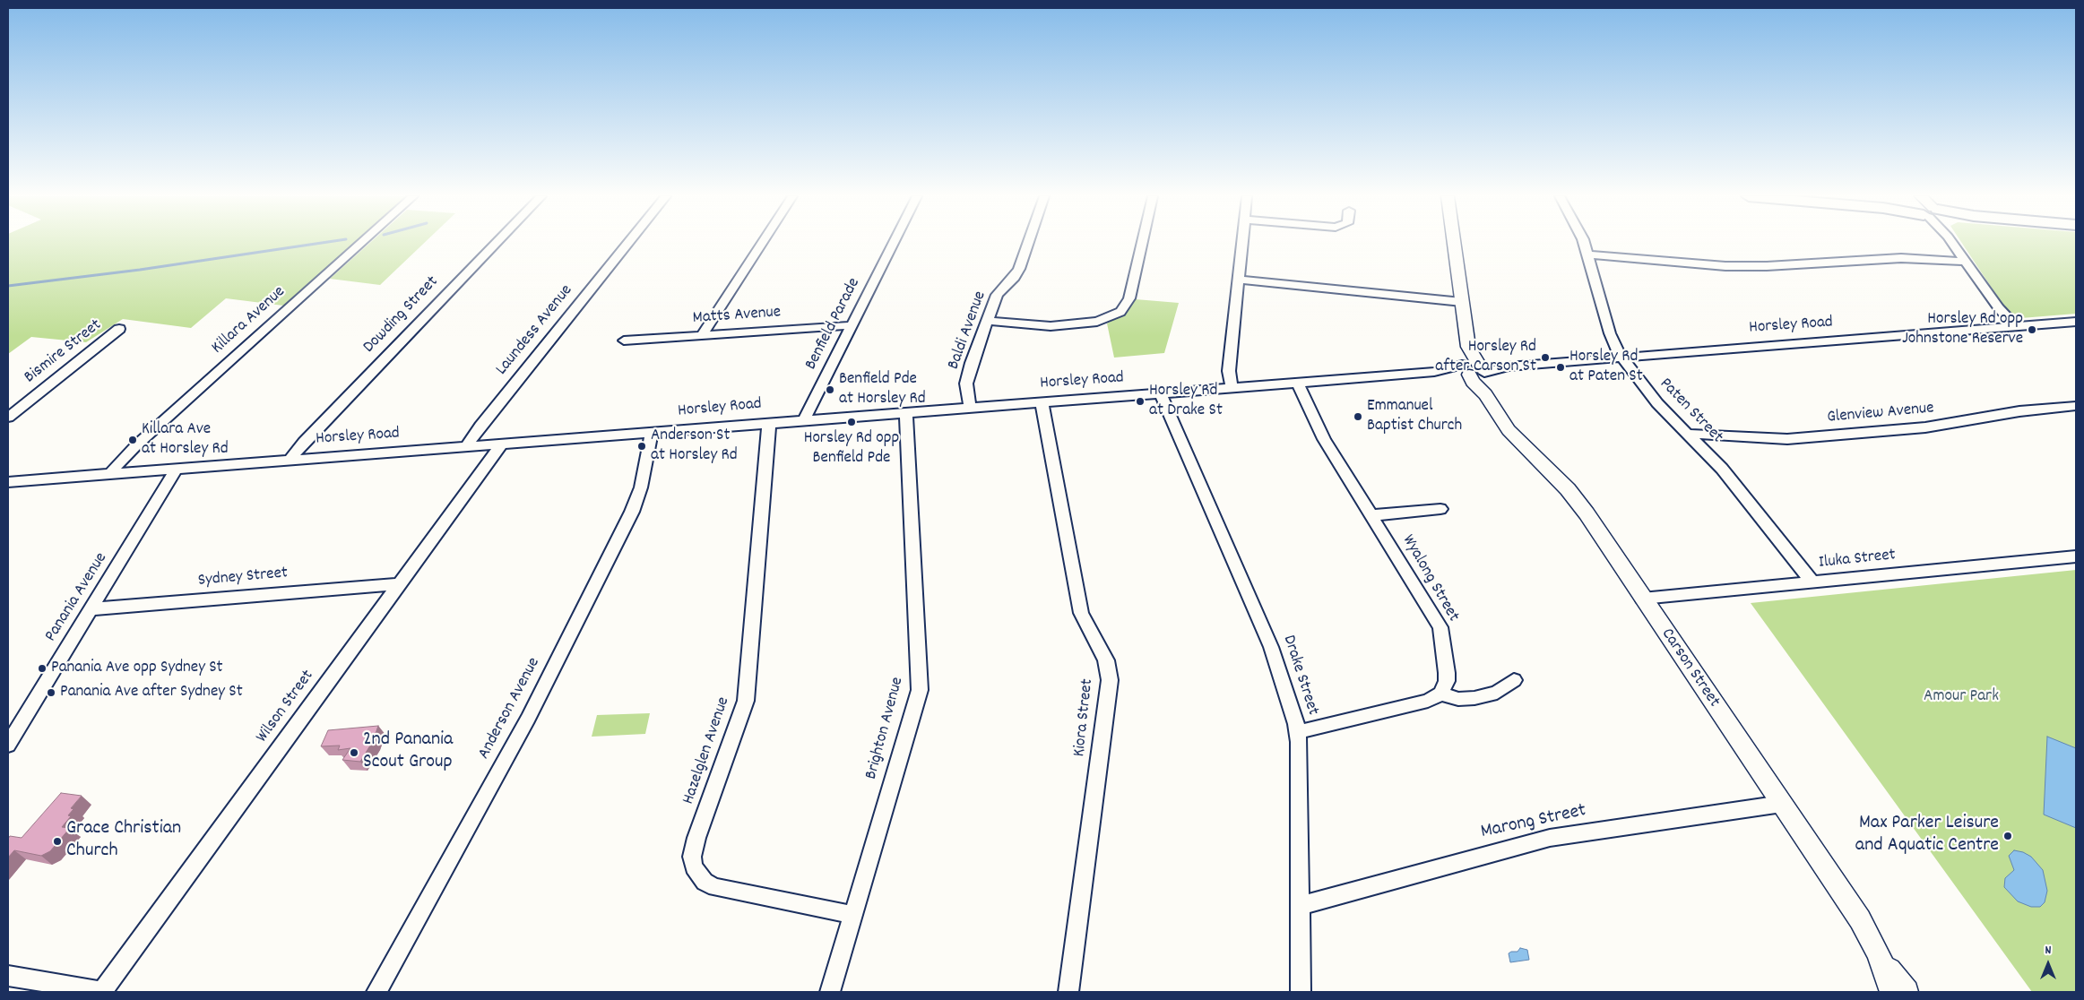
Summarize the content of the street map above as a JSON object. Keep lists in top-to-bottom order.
{
  "streets": {
    "street": [
      "Dowding Street",
      "Matts Avenue",
      "Killara Avenue",
      "Benfield Parade",
      "Horsley Road",
      "Laundess Avenue",
      "Baldi Avenue",
      "Bismire Street",
      "Paten Street",
      "Glenview Avenue",
      "Iluka Street",
      "Sydney Street",
      "Wyalong Street",
      "Panania Avenue",
      "Carson Street",
      "Drake Street",
      "Wilson Street",
      "Anderson Avenue",
      "Kiora Street",
      "Brighton Avenue",
      "Hazelglen Avenue",
      "Marong Street"
    ]
  },
  "crossings": [
    ["Dowding Street", "Horsley Road"],
    ["Matts Avenue", "Benfield Parade"],
    ["Killara Avenue", "Horsley Road"],
    ["Benfield Parade", "Horsley Road"],
    ["Horsley Road", "Laundess Avenue"],
    ["Horsley Road", "Baldi Avenue"],
    ["Horsley Road", "Paten Street"],
    ["Horsley Road", "Wyalong Street"],
    ["Horsley Road", "Panania Avenue"],
    ["Horsley Road", "Carson Street"],
    ["Horsley Road", "Drake Street"],
    ["Horsley Road", "Wilson Street"],
    ["Horsley Road", "Anderson Avenue"],
    ["Horsley Road", "Kiora Street"],
    ["Horsley Road", "Brighton Avenue"],
    ["Horsley Road", "Hazelglen Avenue"],
    ["Paten Street", "Glenview Avenue"],
    ["Paten Street", "Iluka Street"],
    ["Iluka Street", "Carson Street"],
    ["Sydney Street", "Panania Avenue"],
    ["Sydney Street", "Wilson Street"],
    ["Carson Street", "Marong Street"],
    ["Drake Street", "Marong Street"],
    ["Brighton Avenue", "Hazelglen Avenue"]
  ],
  "parks": ["Amour Park"],
  "places": [
    "Horsley Rd opp Johnstone Reserve",
    "Horsley Rd after Carson St",
    "Horsley Rd at Paten St",
    "Benfield Pde at Horsley Rd",
    "Horsley Rd at Drake St",
    "Emmanuel Baptist Church",
    "Horsley Rd opp Benfield Pde",
    "Killara Ave at Horsley Rd",
    "Anderson St at Horsley Rd",
    "Panania Ave opp Sydney St",
    "Panania Ave after Sydney St",
    "2nd Panania Scout Group",
    "Max Parker Leisure and Aquatic Centre",
    "Grace Christian Church"
  ],
  "north": "top"
}
